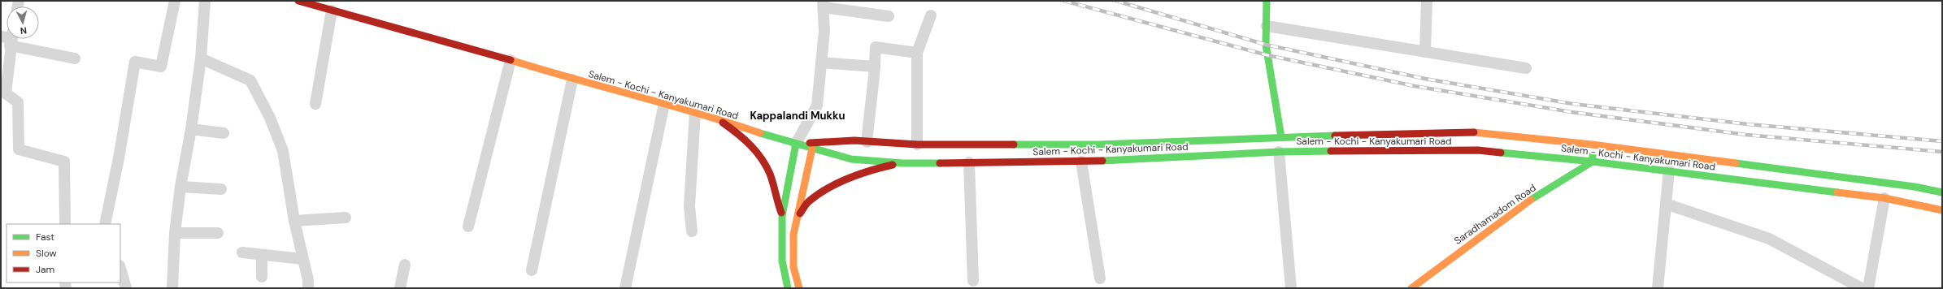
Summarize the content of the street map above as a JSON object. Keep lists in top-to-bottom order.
{
  "streets": {
    "main road": ["Salem - Kochi - Kanyakumari Road", "Saradhamadom Road"]
  },
  "crossings": [
    ["Salem - Kochi - Kanyakumari Road", "Saradhamadom Road"]
  ],
  "districts": ["Kappalandi Mukku"],
  "legend": ["Fast", "Slow", "Jam"],
  "north": "bottom"
}
